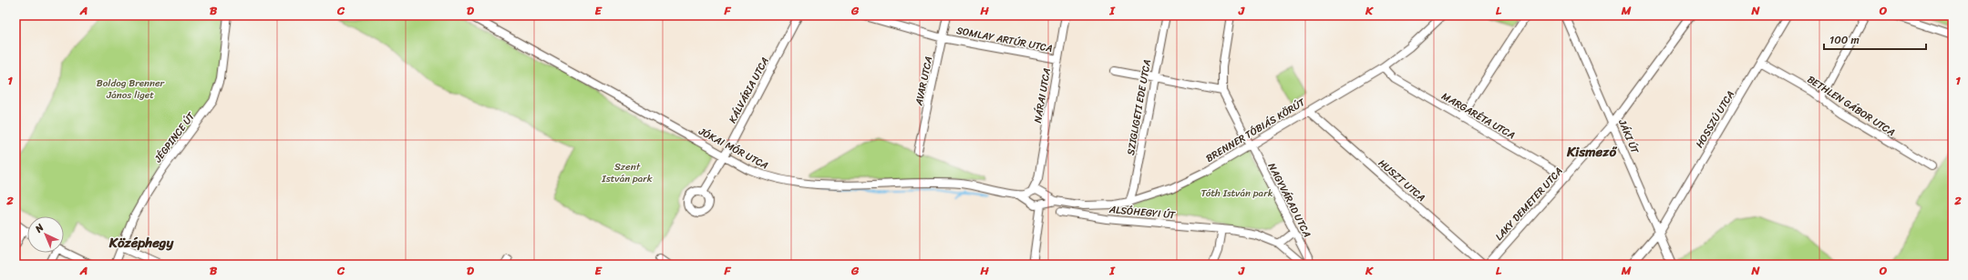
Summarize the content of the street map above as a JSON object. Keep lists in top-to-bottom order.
{
  "streets": {
    "street": [
      "SOMLAY ARTÚR UTCA",
      "AVAR UTCA",
      "KÁLVÁRIA UTCA",
      "NÁRAI UTCA",
      "BETHLEN GÁBOR UTCA",
      "SZIGLIGETI EDE UTCA",
      "MARGARÉTA UTCA",
      "HOSSZÚ UTCA",
      "BRENNER TÓBIÁS KÖRÚT",
      "JÁKI ÚT",
      "JÉGPINCE ÚT",
      "JÓKAI MÓR UTCA",
      "HUSZT UTCA",
      "NAGYVÁRAD UTCA",
      "LAKY DEMETER UTCA",
      "ALSÓHEGYI ÚT"
    ]
  },
  "crossings": [
    ["SOMLAY ARTÚR UTCA", "AVAR UTCA"],
    ["SOMLAY ARTÚR UTCA", "NÁRAI UTCA"],
    ["KÁLVÁRIA UTCA", "JÓKAI MÓR UTCA"],
    ["NÁRAI UTCA", "BRENNER TÓBIÁS KÖRÚT"],
    ["NÁRAI UTCA", "JÓKAI MÓR UTCA"],
    ["BETHLEN GÁBOR UTCA", "HOSSZÚ UTCA"],
    ["SZIGLIGETI EDE UTCA", "BRENNER TÓBIÁS KÖRÚT"],
    ["MARGARÉTA UTCA", "BRENNER TÓBIÁS KÖRÚT"],
    ["MARGARÉTA UTCA", "LAKY DEMETER UTCA"],
    ["HOSSZÚ UTCA", "JÁKI ÚT"],
    ["BRENNER TÓBIÁS KÖRÚT", "JÓKAI MÓR UTCA"],
    ["BRENNER TÓBIÁS KÖRÚT", "HUSZT UTCA"],
    ["BRENNER TÓBIÁS KÖRÚT", "NAGYVÁRAD UTCA"],
    ["JÁKI ÚT", "LAKY DEMETER UTCA"]
  ],
  "districts": ["Kismező", "Középhegy"],
  "parks": ["Boldog Brenner János liget", "Szent István park", "Tóth István park"],
  "scale_bar": "100 m",
  "north": "top left",
  "grid": {
    "columns": [
      "A",
      "B",
      "C",
      "D",
      "E",
      "F",
      "G",
      "H",
      "I",
      "J",
      "K",
      "L",
      "M",
      "N",
      "O"
    ],
    "rows": ["1", "2"]
  }
}
